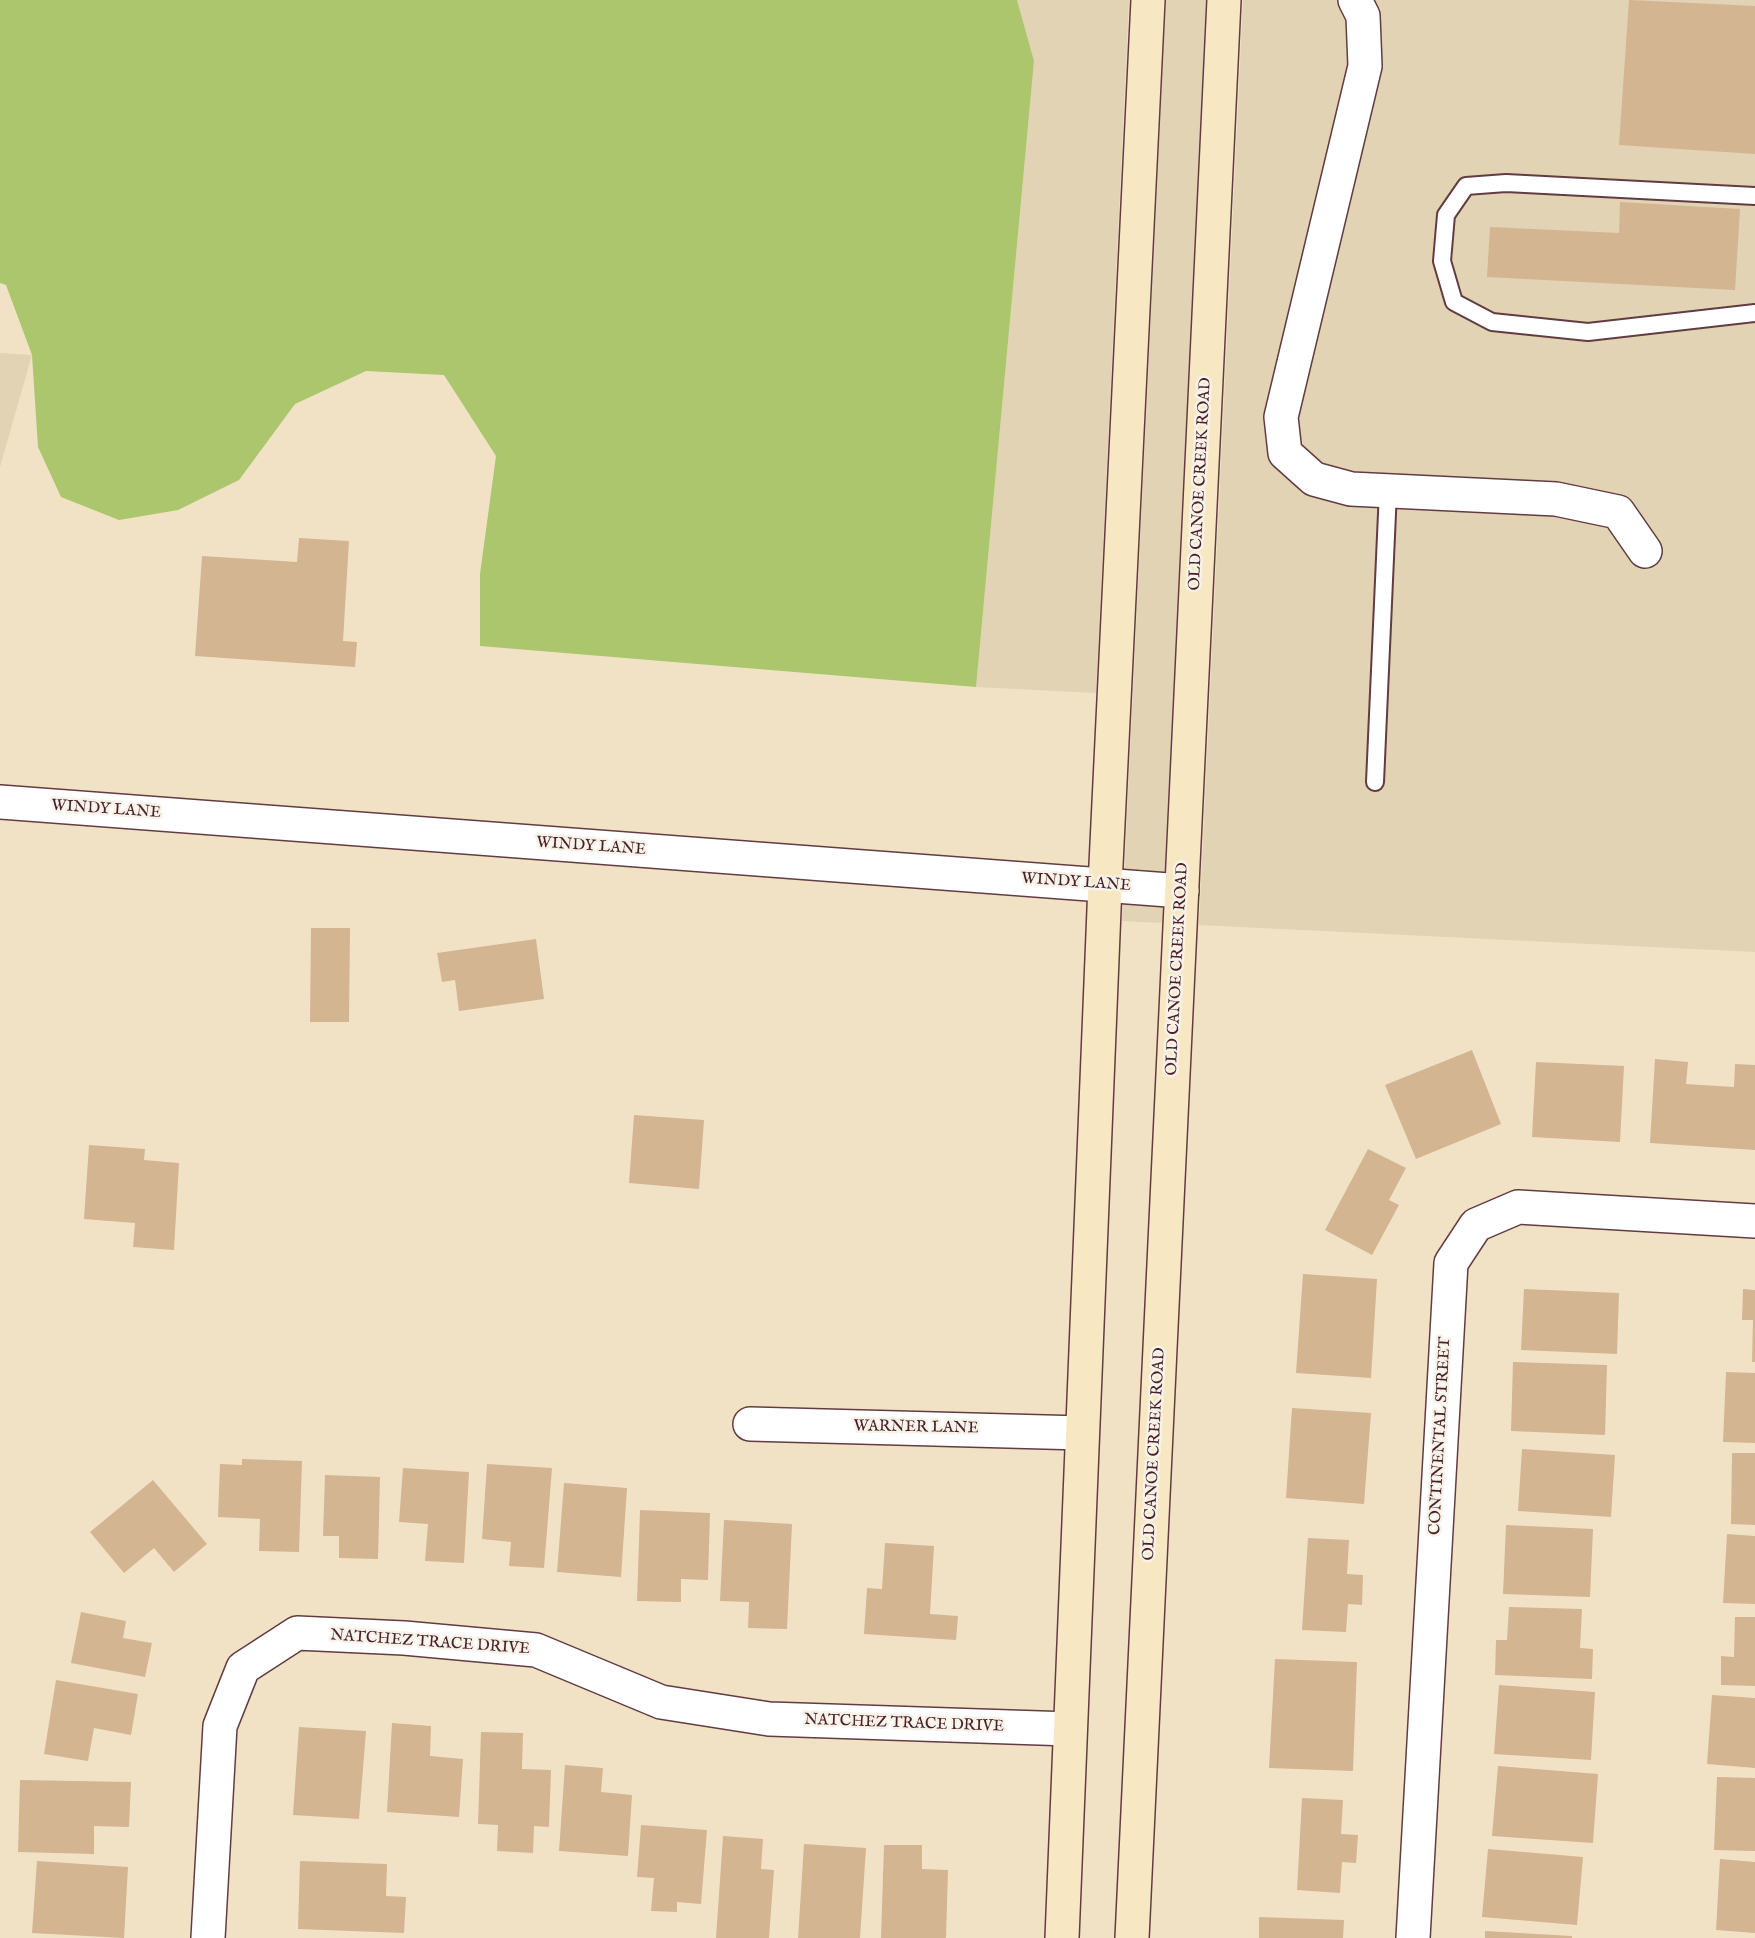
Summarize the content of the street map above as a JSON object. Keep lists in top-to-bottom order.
{
  "streets": {
    "main road": ["OLD CANOE CREEK ROAD"],
    "street": [
      "WINDY LANE",
      "WARNER LANE",
      "CONTINENTAL STREET",
      "NATCHEZ TRACE DRIVE"
    ]
  },
  "crossings": [
    ["OLD CANOE CREEK ROAD", "WINDY LANE"]
  ]
}
